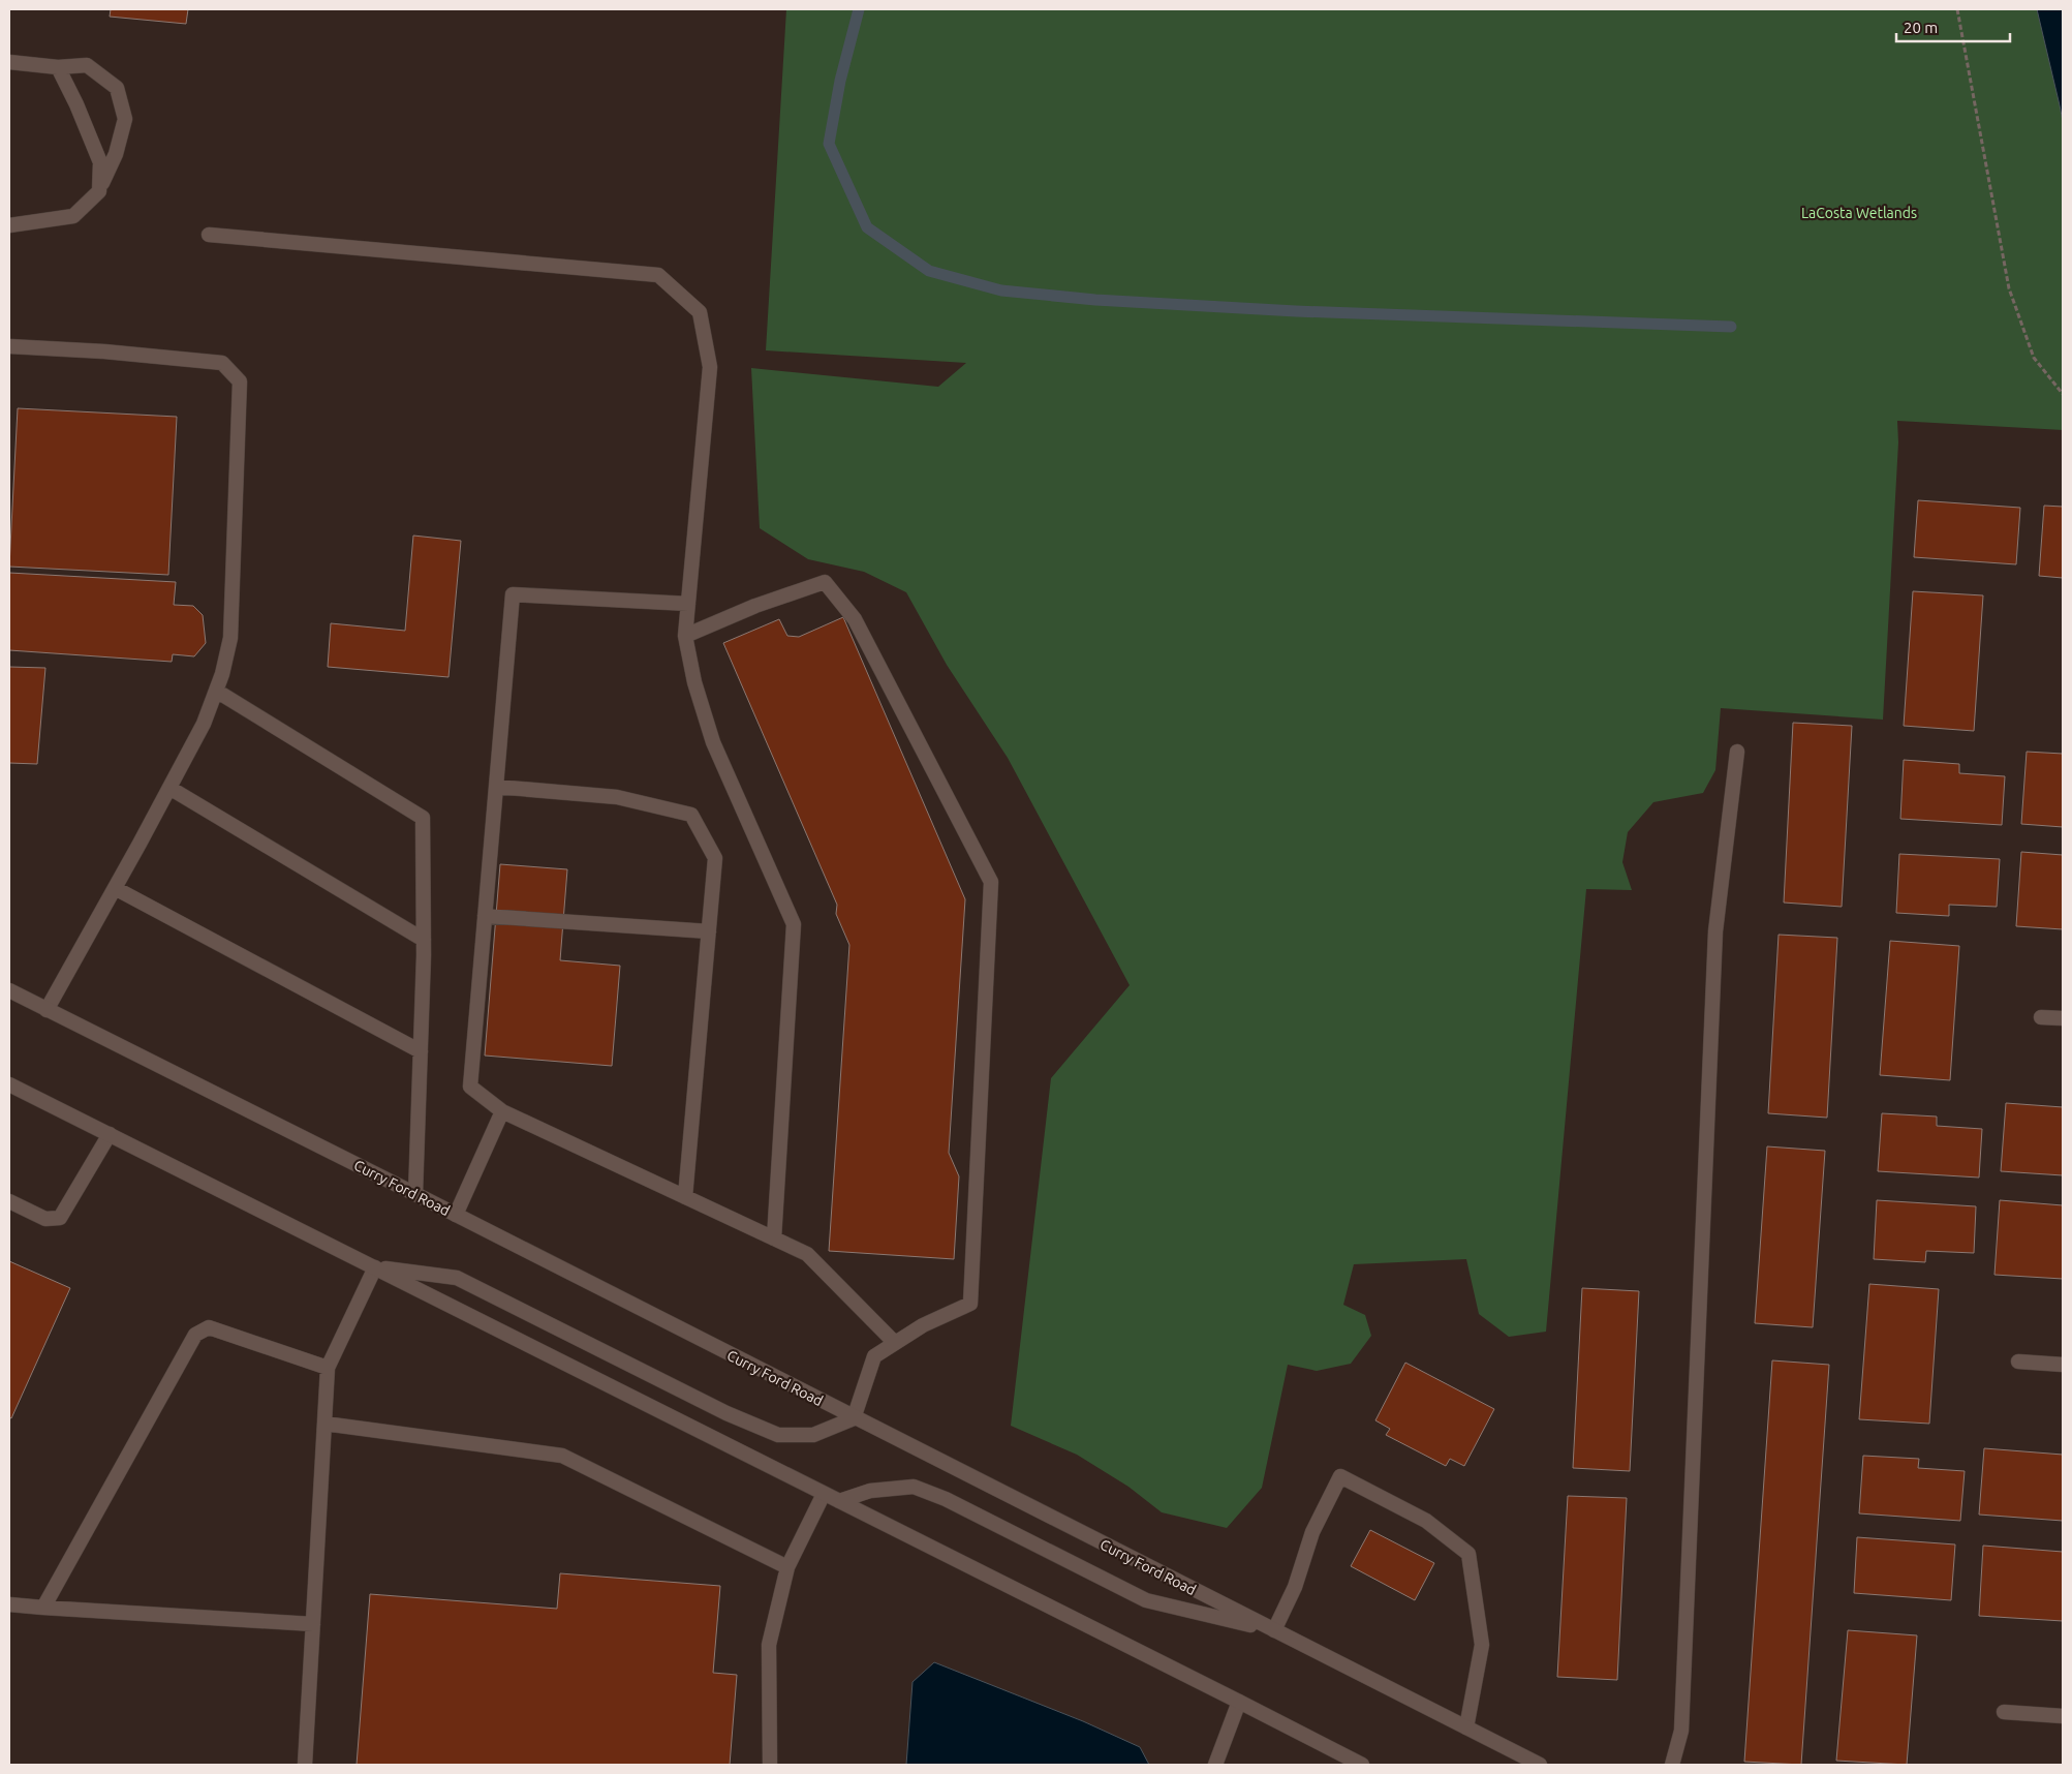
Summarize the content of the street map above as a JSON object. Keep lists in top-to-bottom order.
{
  "streets": {
    "main road": ["Curry Ford Road"]
  },
  "parks": ["LaCosta Wetlands"],
  "scale_bar": "20 m"
}
